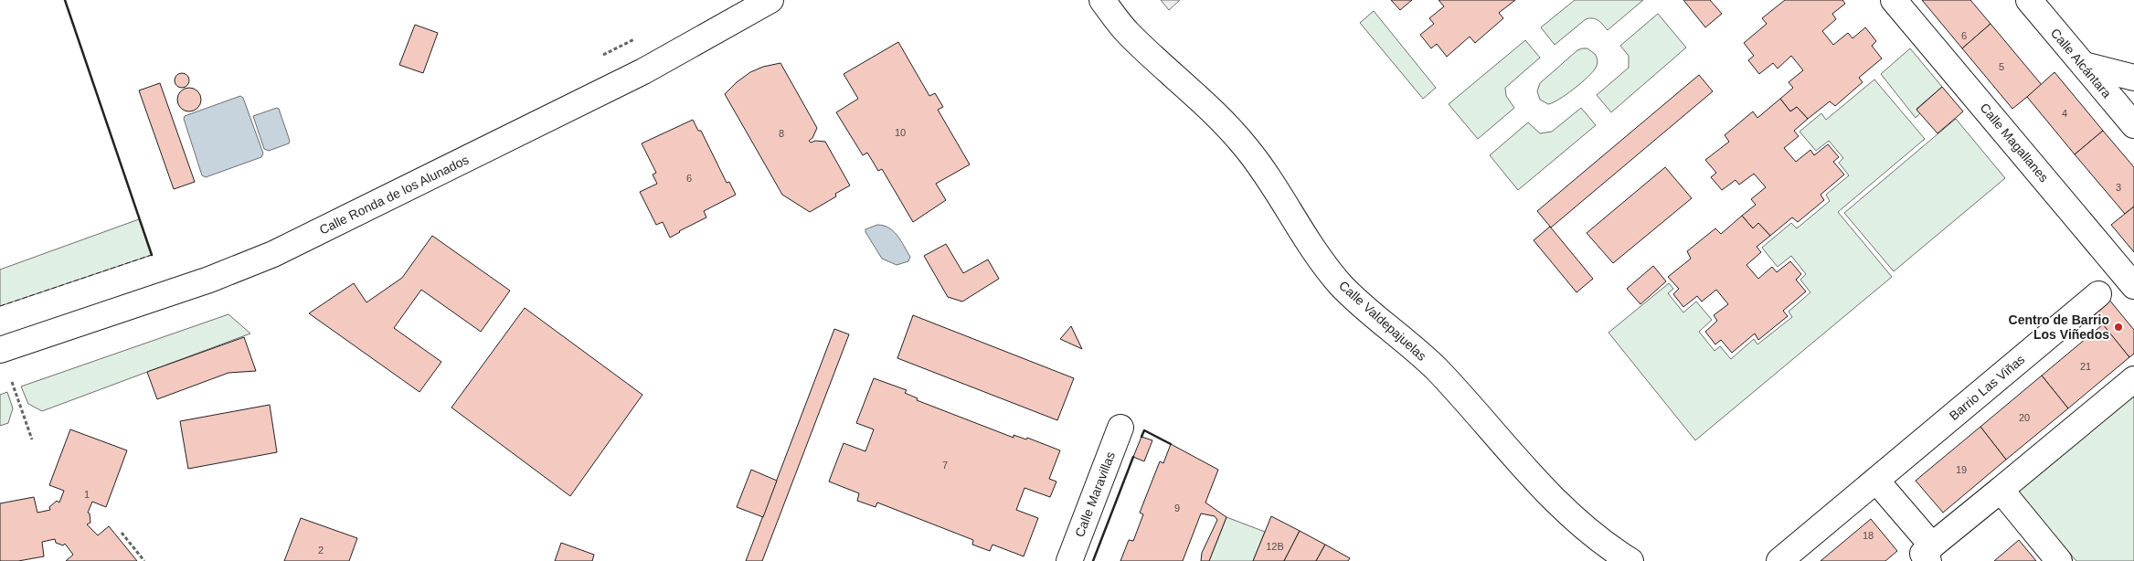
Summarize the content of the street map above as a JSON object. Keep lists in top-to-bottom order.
{
  "streets": {
    "street": [
      "Calle Alcántara",
      "Calle Magallanes",
      "Calle Ronda de los Alunados",
      "Calle Valdepajuelas",
      "Barrio Las Viñas",
      "Calle Maravillas"
    ]
  },
  "places": ["Centro de Barrio Los Viñedos"],
  "house_numbers": [
    "6",
    "5",
    "4",
    "10",
    "8",
    "6",
    "3",
    "21",
    "20",
    "7",
    "19",
    "1",
    "9",
    "18",
    "12B",
    "2"
  ]
}
